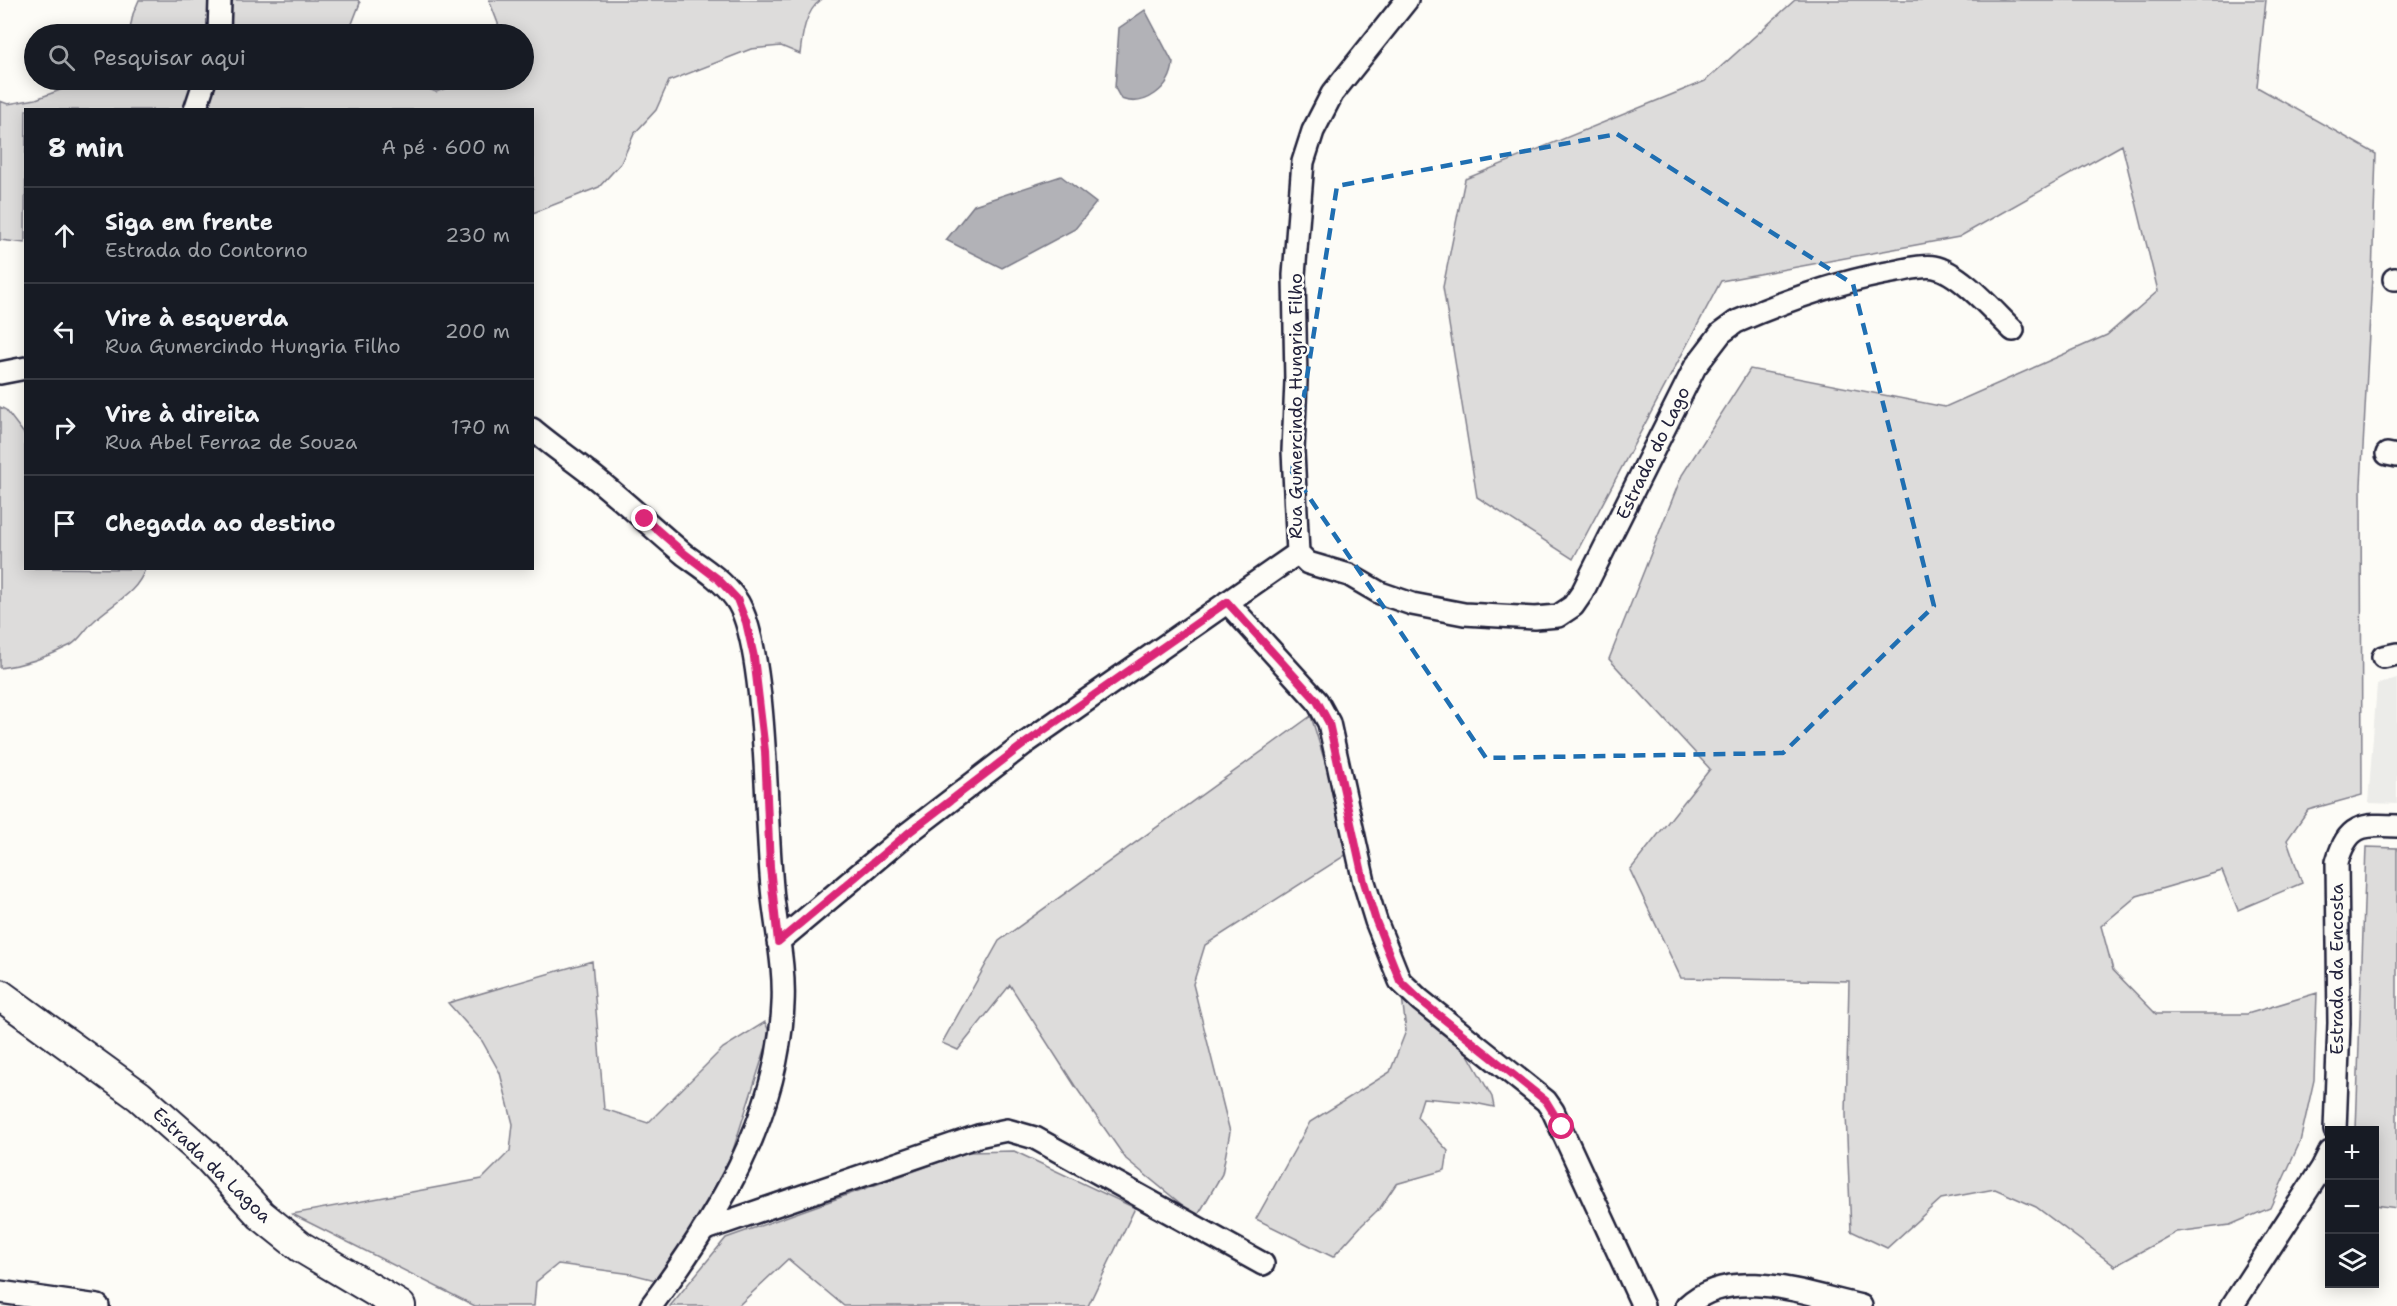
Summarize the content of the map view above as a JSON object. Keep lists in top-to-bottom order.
{
  "streets": {
    "street": [
      "Rua Gumercindo Hungria Filho",
      "Estrada do Lago",
      "Estrada da Encosta",
      "Estrada da Lagoa"
    ]
  },
  "crossings": [
    ["Rua Gumercindo Hungria Filho", "Estrada do Lago"]
  ],
  "page": {
    "search": "Pesquisar aqui",
    "heading": ["8 min", "A pé · 600 m"],
    "list": [
      ["Siga em frente", "Estrada do Contorno", "230 m"],
      ["Vire à esquerda", "Rua Gumercindo Hungria Filho", "200 m"],
      ["Vire à direita", "Rua Abel Ferraz de Souza", "170 m"],
      "Chegada ao destino"
    ],
    "map_buttons": ["+", "−"]
  }
}
